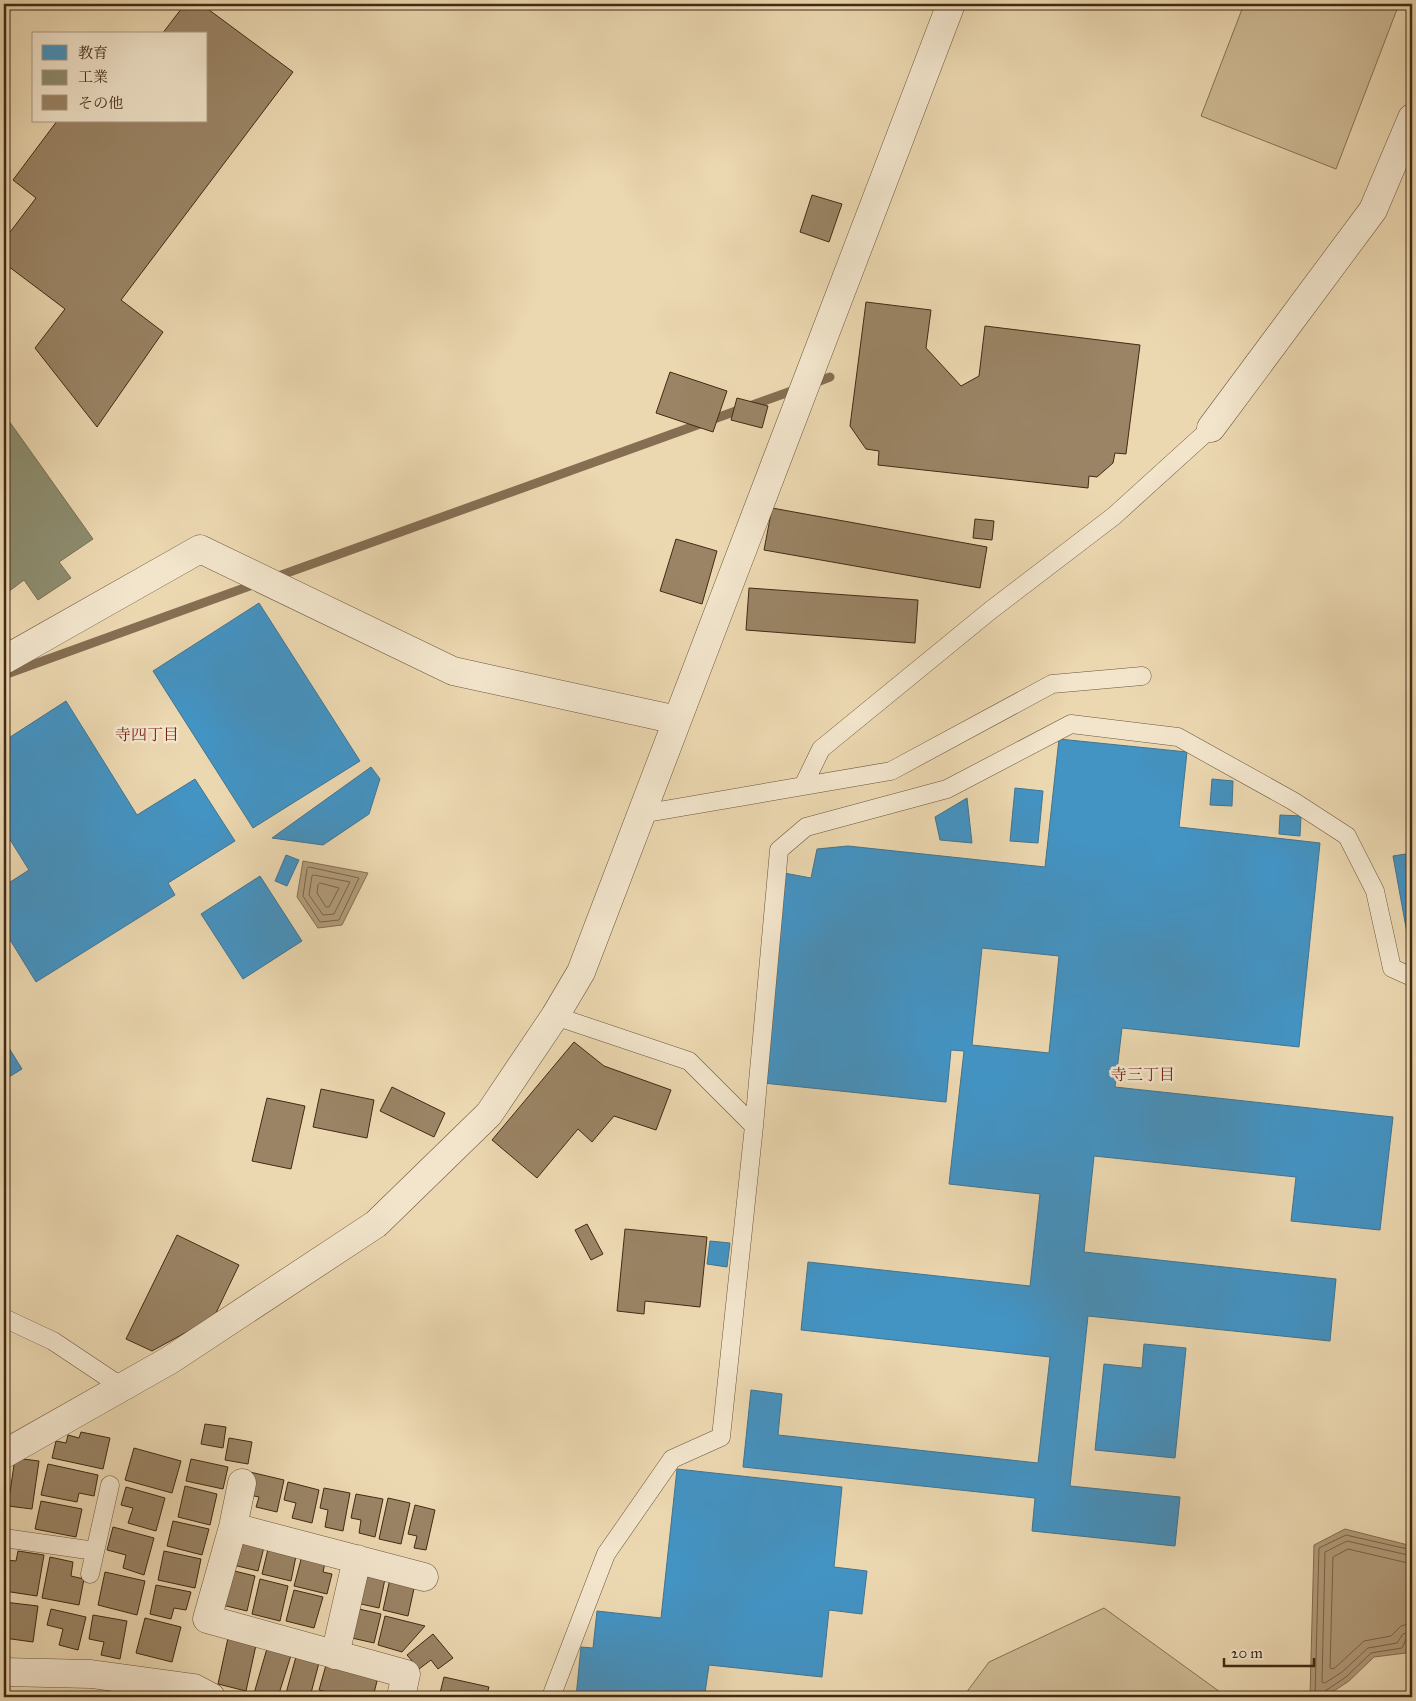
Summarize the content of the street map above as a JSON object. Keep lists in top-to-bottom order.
{
  "districts": ["寺四丁目", "寺三丁目"],
  "legend": ["教育", "工業", "その他"],
  "scale_bar": "20 m"
}
